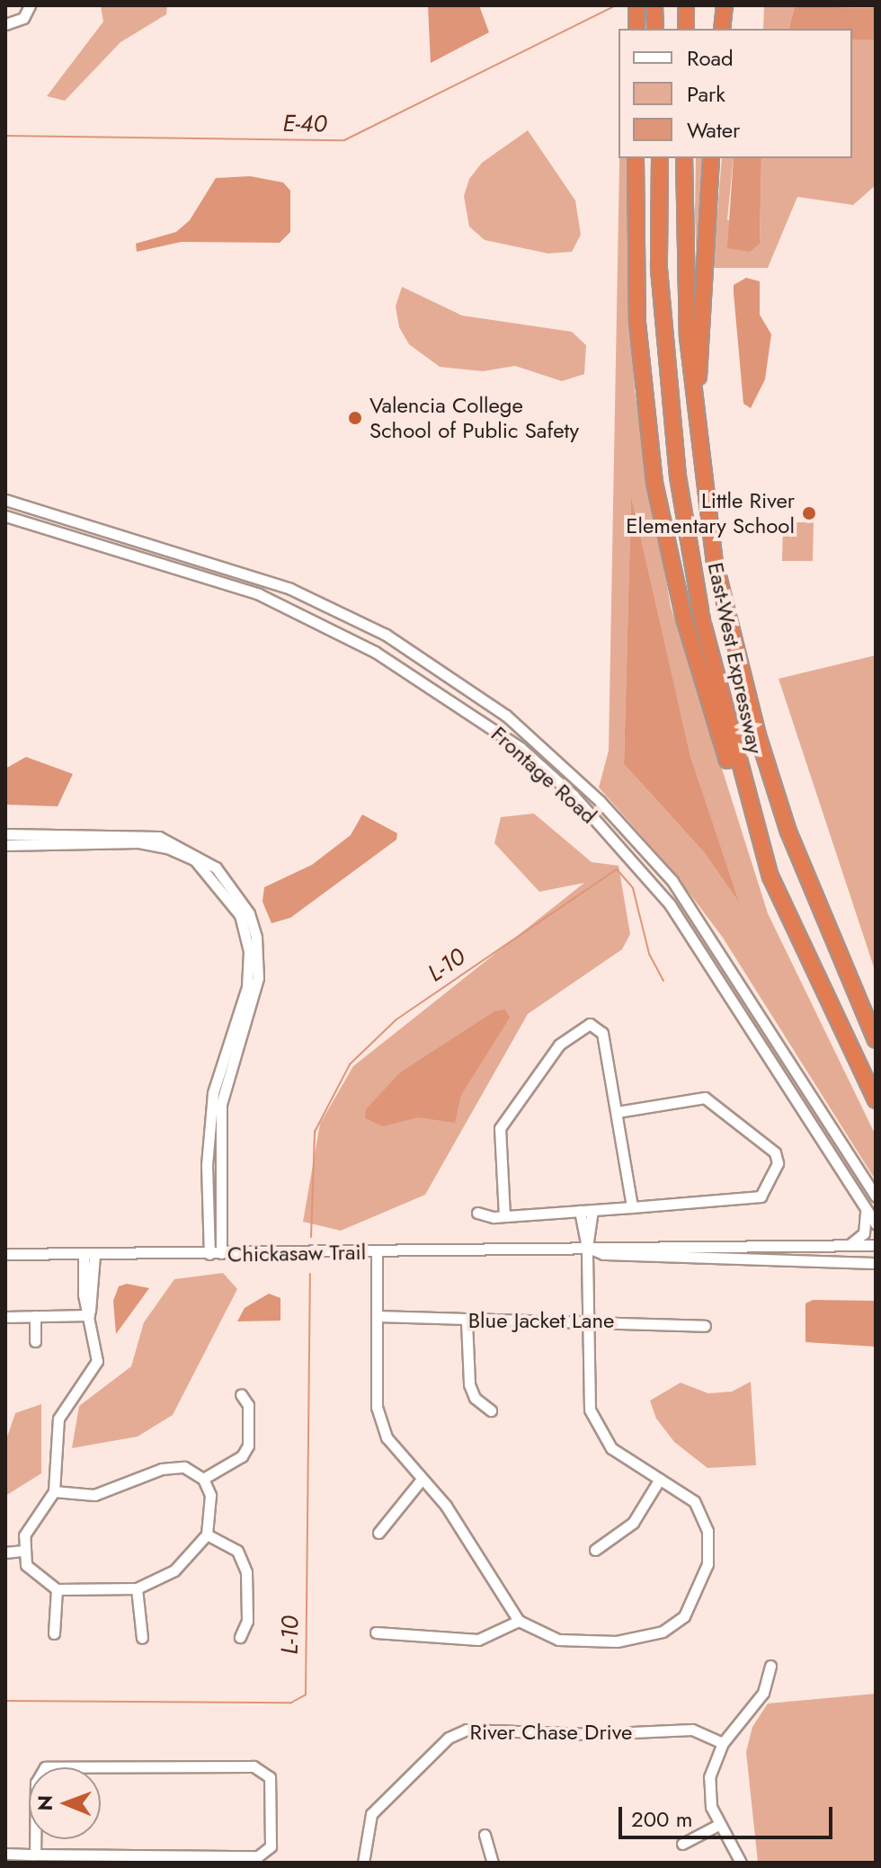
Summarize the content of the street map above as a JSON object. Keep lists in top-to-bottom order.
{
  "streets": {
    "highway": ["East-West Expressway"],
    "street": [
      "Frontage Road",
      "Chickasaw Trail",
      "Blue Jacket Lane",
      "River Chase Drive"
    ]
  },
  "water": ["E-40", "L-10"],
  "places": ["Valencia College School of Public Safety", "Little River Elementary School"],
  "legend": ["Road", "Park", "Water"],
  "scale_bar": "200 m",
  "north": "left"
}
